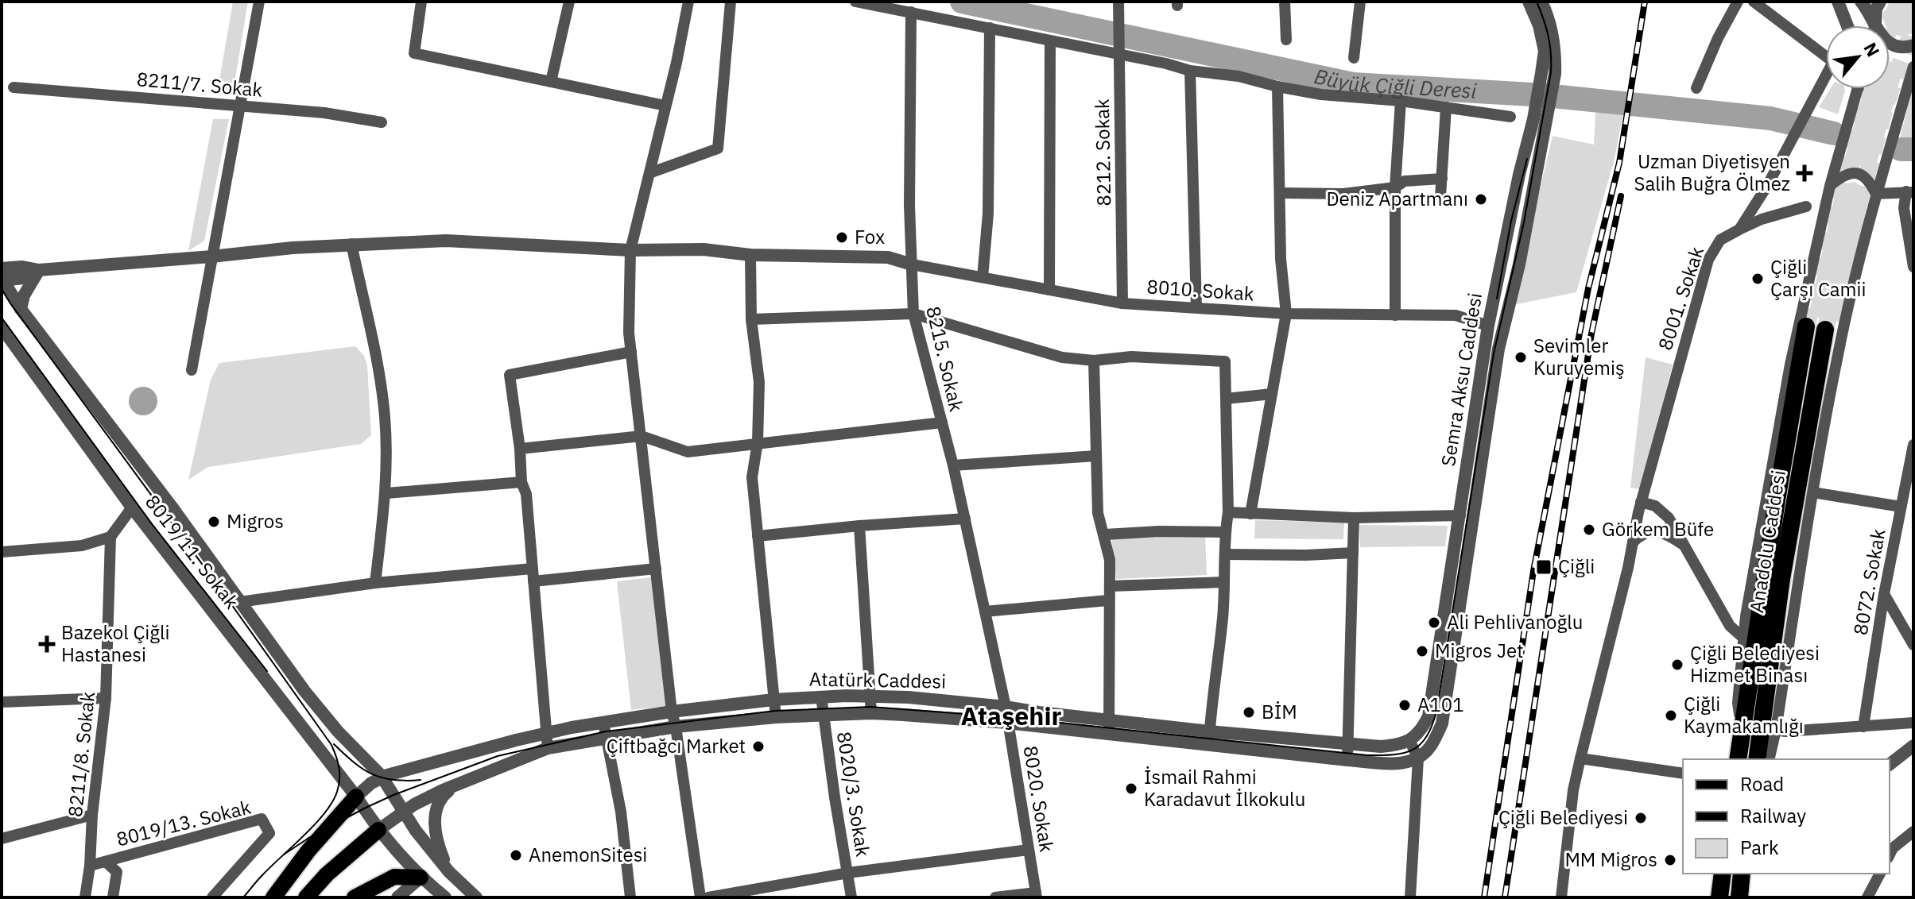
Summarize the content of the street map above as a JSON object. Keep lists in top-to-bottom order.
{
  "streets": {
    "highway": ["Anadolu Caddesi"],
    "street": [
      "8211/7. Sokak",
      "8212. Sokak",
      "8010. Sokak",
      "8001. Sokak",
      "8215. Sokak",
      "Semra Aksu Caddesi",
      "8019/11. Sokak",
      "8072. Sokak",
      "Atatürk Caddesi",
      "8211/8. Sokak",
      "8020/3. Sokak",
      "8020. Sokak",
      "8019/13. Sokak"
    ]
  },
  "crossings": [
    ["8212. Sokak", "8010. Sokak"],
    ["8010. Sokak", "8215. Sokak"],
    ["8010. Sokak", "Semra Aksu Caddesi"],
    ["8215. Sokak", "Atatürk Caddesi"],
    ["8215. Sokak", "8020. Sokak"],
    ["Semra Aksu Caddesi", "Atatürk Caddesi"],
    ["8019/11. Sokak", "Atatürk Caddesi"],
    ["Atatürk Caddesi", "8020/3. Sokak"],
    ["Atatürk Caddesi", "8020. Sokak"],
    ["8211/8. Sokak", "8019/13. Sokak"]
  ],
  "districts": ["Ataşehir"],
  "water": ["Büyük Çiğli Deresi"],
  "places": {
    "health": ["Uzman Diyetisyen Salih Buğra Ölmez", "Bazekol Çiğli Hastanesi"],
    "other": [
      "Deniz Apartmanı",
      "Fox",
      "Çiğli Çarşı Camii",
      "Sevimler Kuruyemiş",
      "Migros",
      "Görkem Büfe",
      "Ali Pehlivanoğlu",
      "Migros Jet",
      "Çiğli Belediyesi Hizmet Binası",
      "A101",
      "BİM",
      "Çiğli Kaymakamlığı",
      "Çiftbağcı Market",
      "İsmail Rahmi Karadavut İlkokulu",
      "Çiğli Belediyesi",
      "AnemonSitesi",
      "MM Migros"
    ],
    "transit": ["Çiğli"]
  },
  "legend": ["Road", "Railway", "Park"],
  "north": "top right"
}
